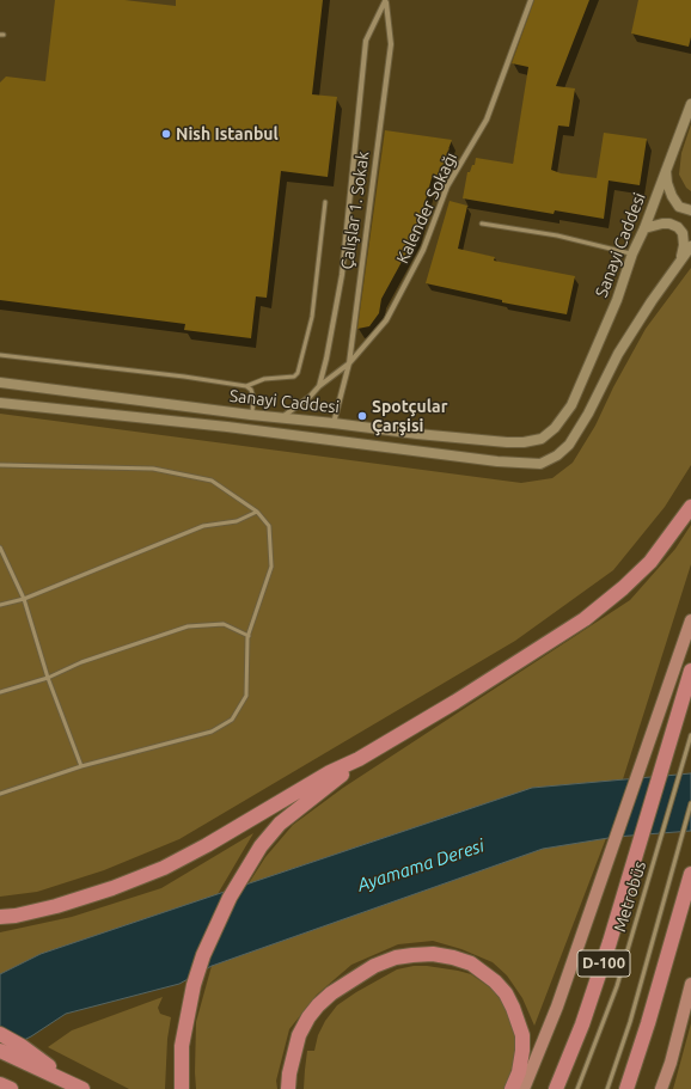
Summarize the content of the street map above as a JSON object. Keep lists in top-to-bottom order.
{
  "streets": {
    "highway": ["D-100"],
    "main road": ["Sanayi Caddesi"],
    "street": ["Kalender Sokağı", "Çalışlar 1. Sokak"],
    "lane": ["Metrobüs"]
  },
  "crossings": [
    ["Kalender Sokağı", "Çalışlar 1. Sokak"],
    ["Çalışlar 1. Sokak", "Sanayi Caddesi"]
  ],
  "water": ["Ayamama Deresi"],
  "places": ["Nish Istanbul", "Spotçular Çarşisi"]
}
